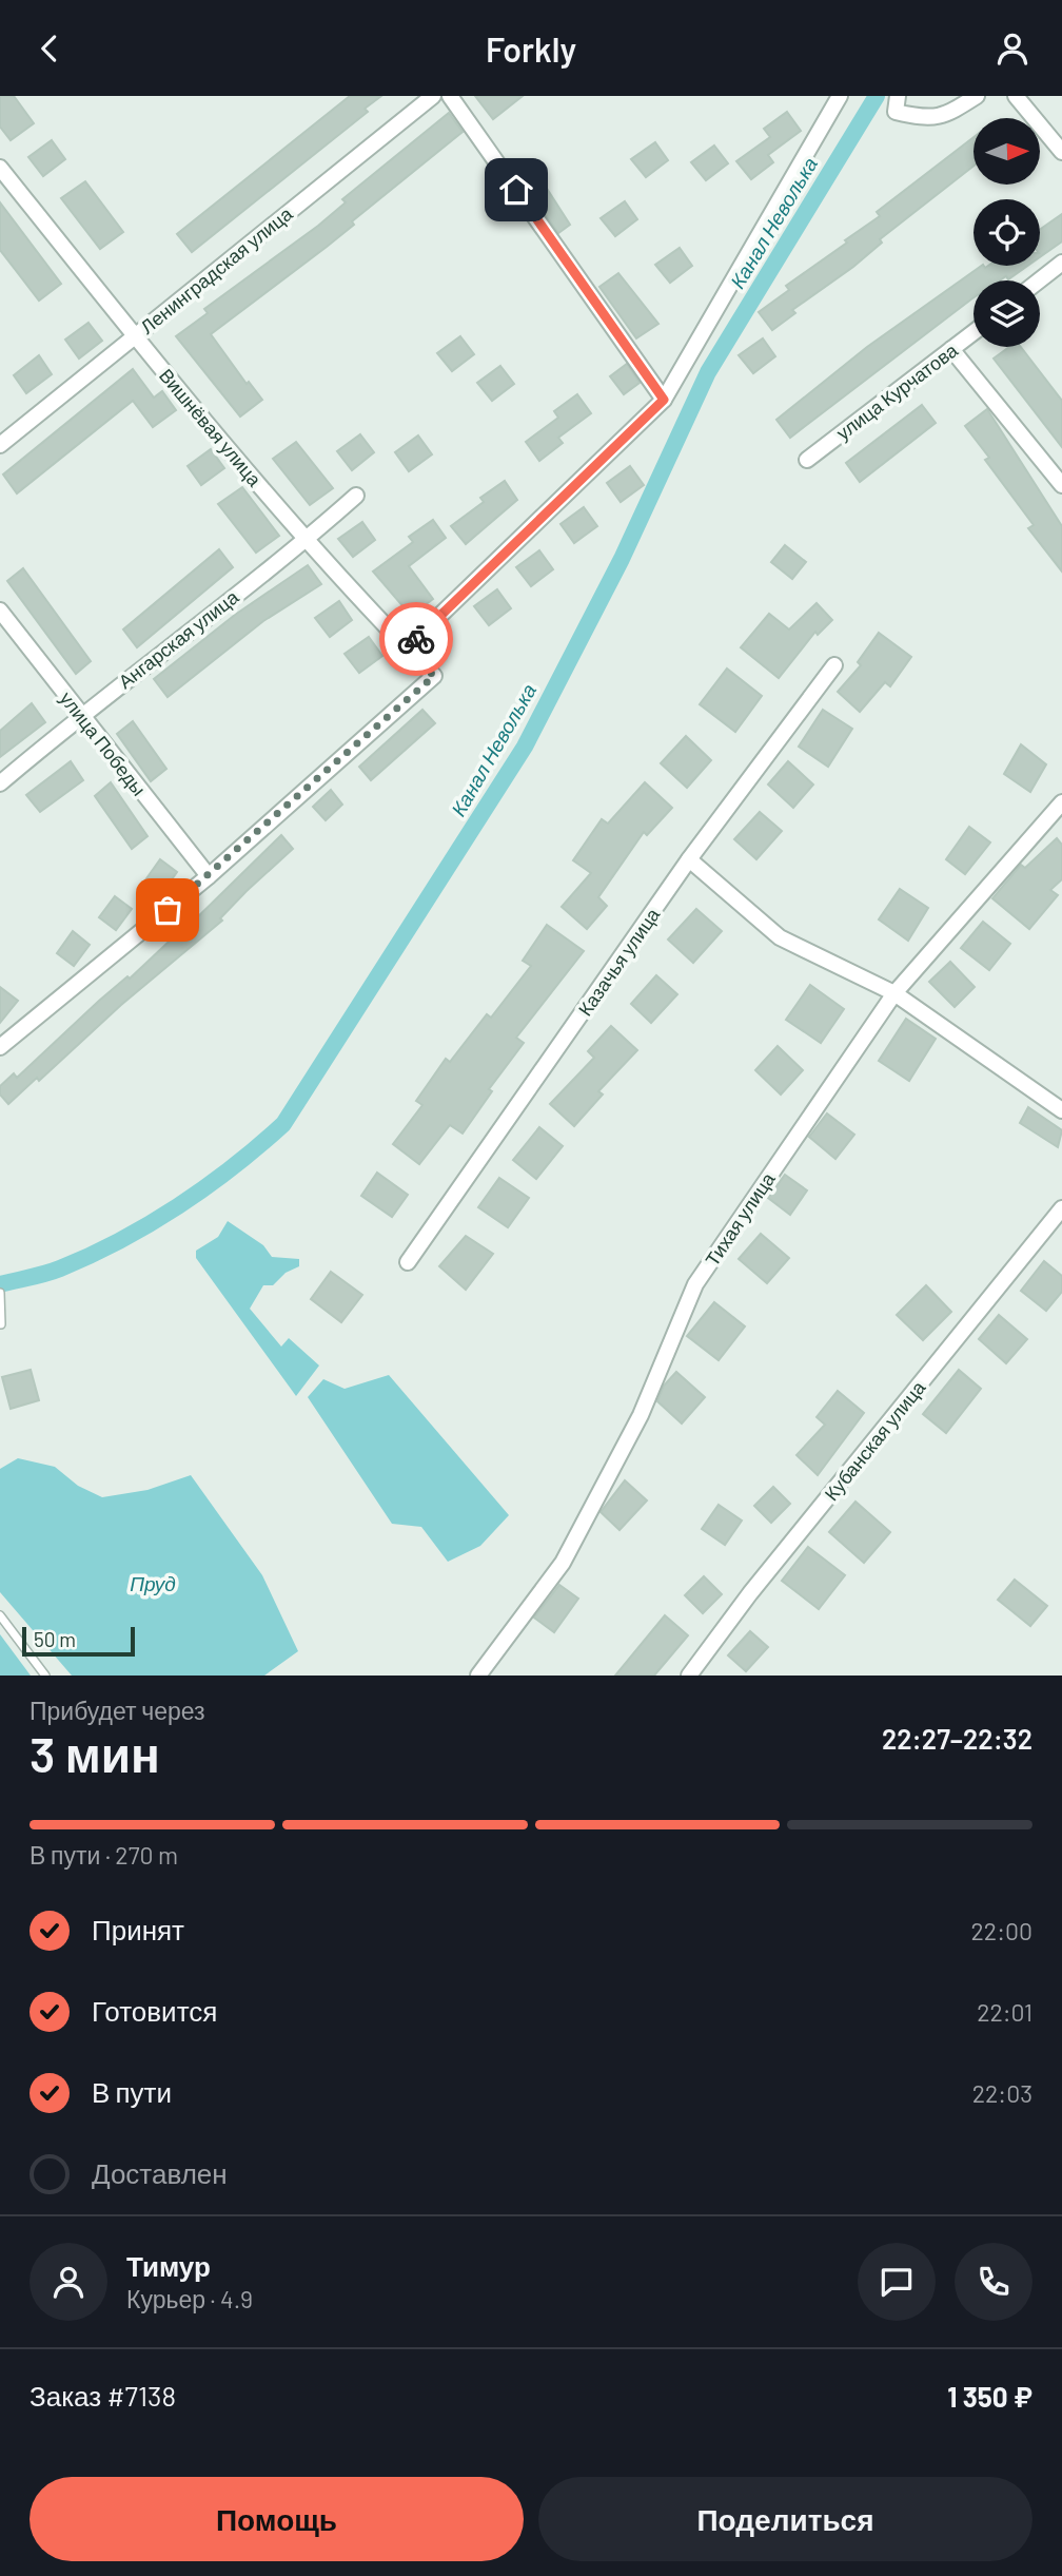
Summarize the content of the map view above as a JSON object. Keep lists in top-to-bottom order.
{
  "streets": {
    "street": [
      "Ленинградская улица",
      "улица Курчатова",
      "Вишнёвая улица",
      "Ангарская улица",
      "улица Победы",
      "Казачья улица",
      "Тихая улица",
      "Кубанская улица"
    ]
  },
  "crossings": [
    ["Ленинградская улица", "Вишнёвая улица"],
    ["Вишнёвая улица", "Ангарская улица"],
    ["Вишнёвая улица", "улица Победы"],
    ["Ангарская улица", "улица Победы"]
  ],
  "water": ["Канал Неволька", "Пруд"],
  "scale_bar": "50 m",
  "north": "right",
  "page": {
    "header": "Forkly",
    "scale": "50 m",
    "heading": ["3 мин", "Прибудет через", "22:27–22:32"],
    "panel": [
      "Тимур",
      "Курьер · 4.9",
      "Заказ #7138",
      "1 350 ₽"
    ],
    "bar": "В пути · 270 m",
    "list": [
      ["Принят", "22:00"],
      ["Готовится", "22:01"],
      ["В пути", "22:03"],
      "Доставлен"
    ],
    "buttons": ["Помощь", "Поделиться"]
  }
}
